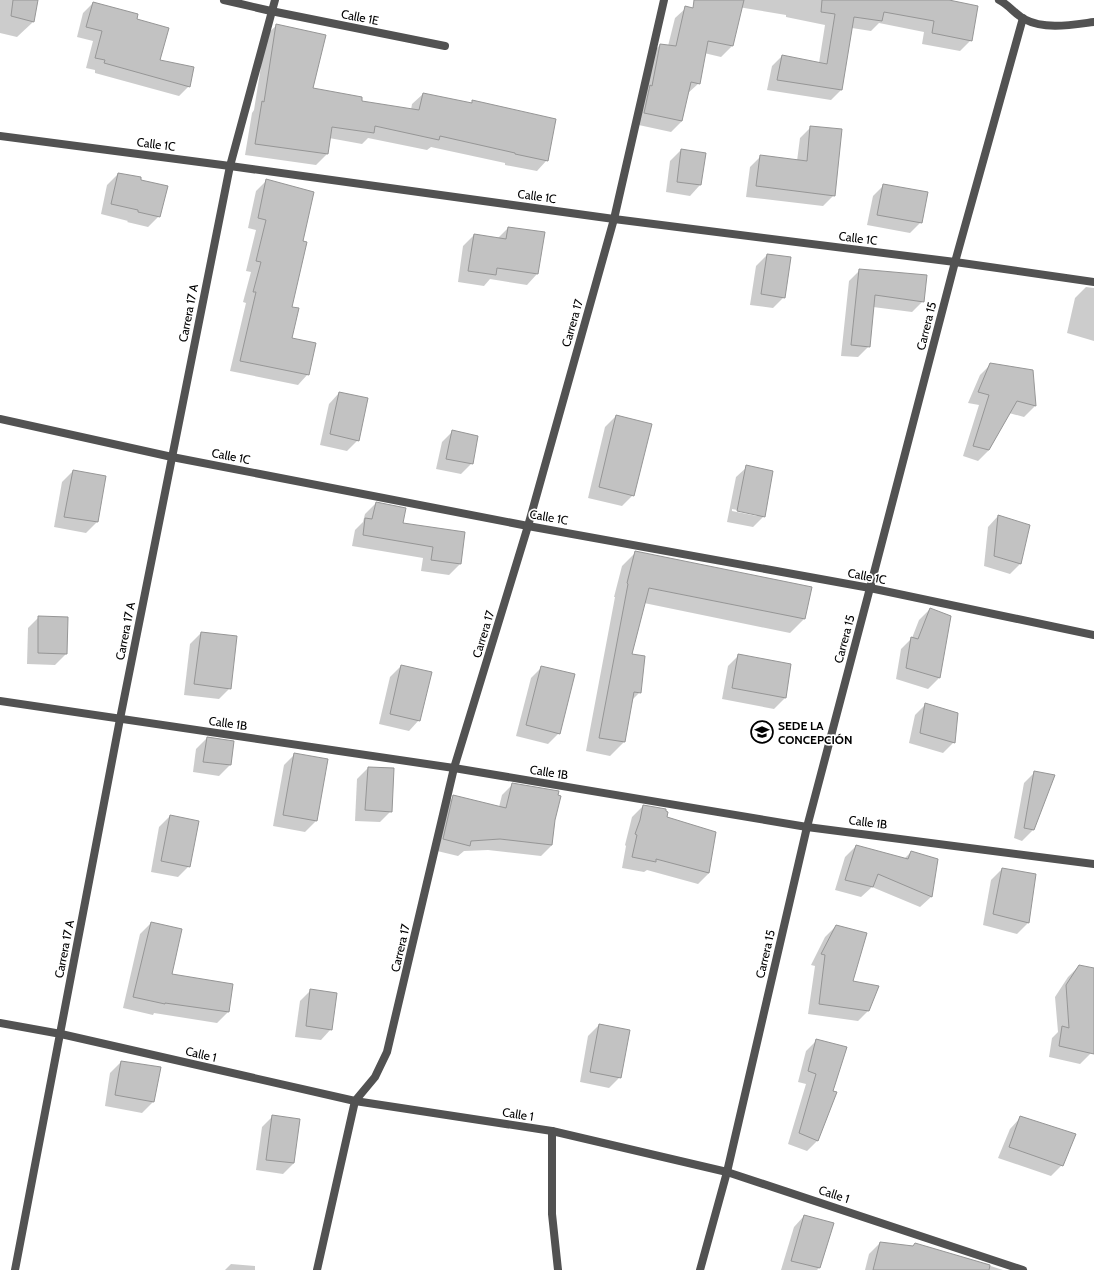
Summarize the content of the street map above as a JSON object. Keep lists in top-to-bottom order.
{
  "streets": {
    "street": [
      "Calle 1E",
      "Calle 1C",
      "Carrera 17 A",
      "Carrera 17",
      "Carrera 15",
      "Calle 1B",
      "Calle 1"
    ]
  },
  "crossings": [
    ["Calle 1E", "Carrera 17 A"],
    ["Calle 1C", "Carrera 17 A"],
    ["Calle 1C", "Carrera 17"],
    ["Calle 1C", "Carrera 15"],
    ["Carrera 17 A", "Calle 1B"],
    ["Carrera 17 A", "Calle 1"],
    ["Carrera 17", "Calle 1B"],
    ["Carrera 17", "Calle 1"],
    ["Carrera 15", "Calle 1B"],
    ["Carrera 15", "Calle 1"]
  ],
  "places": {
    "school or university": ["SEDE LA CONCEPCIÓN"]
  }
}
